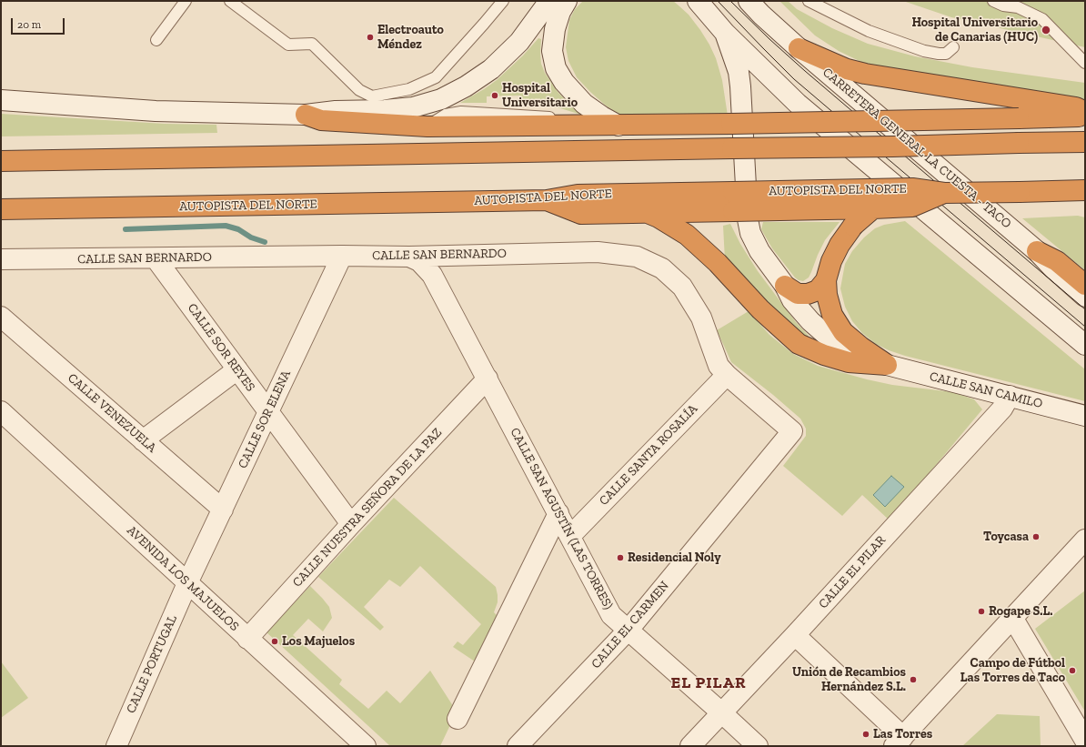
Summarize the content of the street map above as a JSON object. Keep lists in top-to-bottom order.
{
  "streets": {
    "highway": ["AUTOPISTA DEL NORTE"],
    "street": [
      "CARRETERA GENERAL LA CUESTA - TACO",
      "CALLE SAN BERNARDO",
      "CALLE SOR REYES",
      "CALLE SAN CAMILO",
      "CALLE VENEZUELA",
      "CALLE SOR ELENA",
      "CALLE SANTA ROSALÍA",
      "CALLE NUESTRA SEÑORA DE LA PAZ",
      "CALLE SAN AGUSTÍN (LAS TORRES)",
      "CALLE EL PILAR",
      "AVENIDA LOS MAJUELOS",
      "CALLE EL CARMEN",
      "CALLE PORTUGAL"
    ]
  },
  "crossings": [
    ["CALLE SAN BERNARDO", "CALLE SOR REYES"],
    ["CALLE SAN BERNARDO", "CALLE SOR ELENA"],
    ["CALLE SAN BERNARDO", "CALLE SANTA ROSALÍA"],
    ["CALLE SAN BERNARDO", "CALLE SAN AGUSTÍN (LAS TORRES)"],
    ["CALLE SAN BERNARDO", "CALLE EL CARMEN"],
    ["CALLE SOR REYES", "CALLE SOR ELENA"],
    ["CALLE SOR REYES", "CALLE NUESTRA SEÑORA DE LA PAZ"],
    ["CALLE SAN CAMILO", "CALLE EL PILAR"],
    ["CALLE VENEZUELA", "CALLE SOR ELENA"],
    ["CALLE SOR ELENA", "AVENIDA LOS MAJUELOS"],
    ["CALLE SOR ELENA", "CALLE PORTUGAL"],
    ["CALLE SANTA ROSALÍA", "CALLE SAN AGUSTÍN (LAS TORRES)"],
    ["CALLE NUESTRA SEÑORA DE LA PAZ", "CALLE SAN AGUSTÍN (LAS TORRES)"],
    ["CALLE NUESTRA SEÑORA DE LA PAZ", "AVENIDA LOS MAJUELOS"],
    ["CALLE SAN AGUSTÍN (LAS TORRES)", "CALLE EL PILAR"],
    ["CALLE SAN AGUSTÍN (LAS TORRES)", "CALLE EL CARMEN"],
    ["AVENIDA LOS MAJUELOS", "CALLE PORTUGAL"]
  ],
  "districts": ["EL PILAR"],
  "places": [
    "Hospital Universitario de Canarias (HUC)",
    "Electroauto Méndez",
    "Hospital Universitario",
    "Toycasa",
    "Residencial Noly",
    "Rogape S.L.",
    "Los Majuelos",
    "Campo de Fútbol Las Torres de Taco",
    "Unión de Recambios Hernández S.L.",
    "Las Torres"
  ],
  "scale_bar": "20 m"
}
